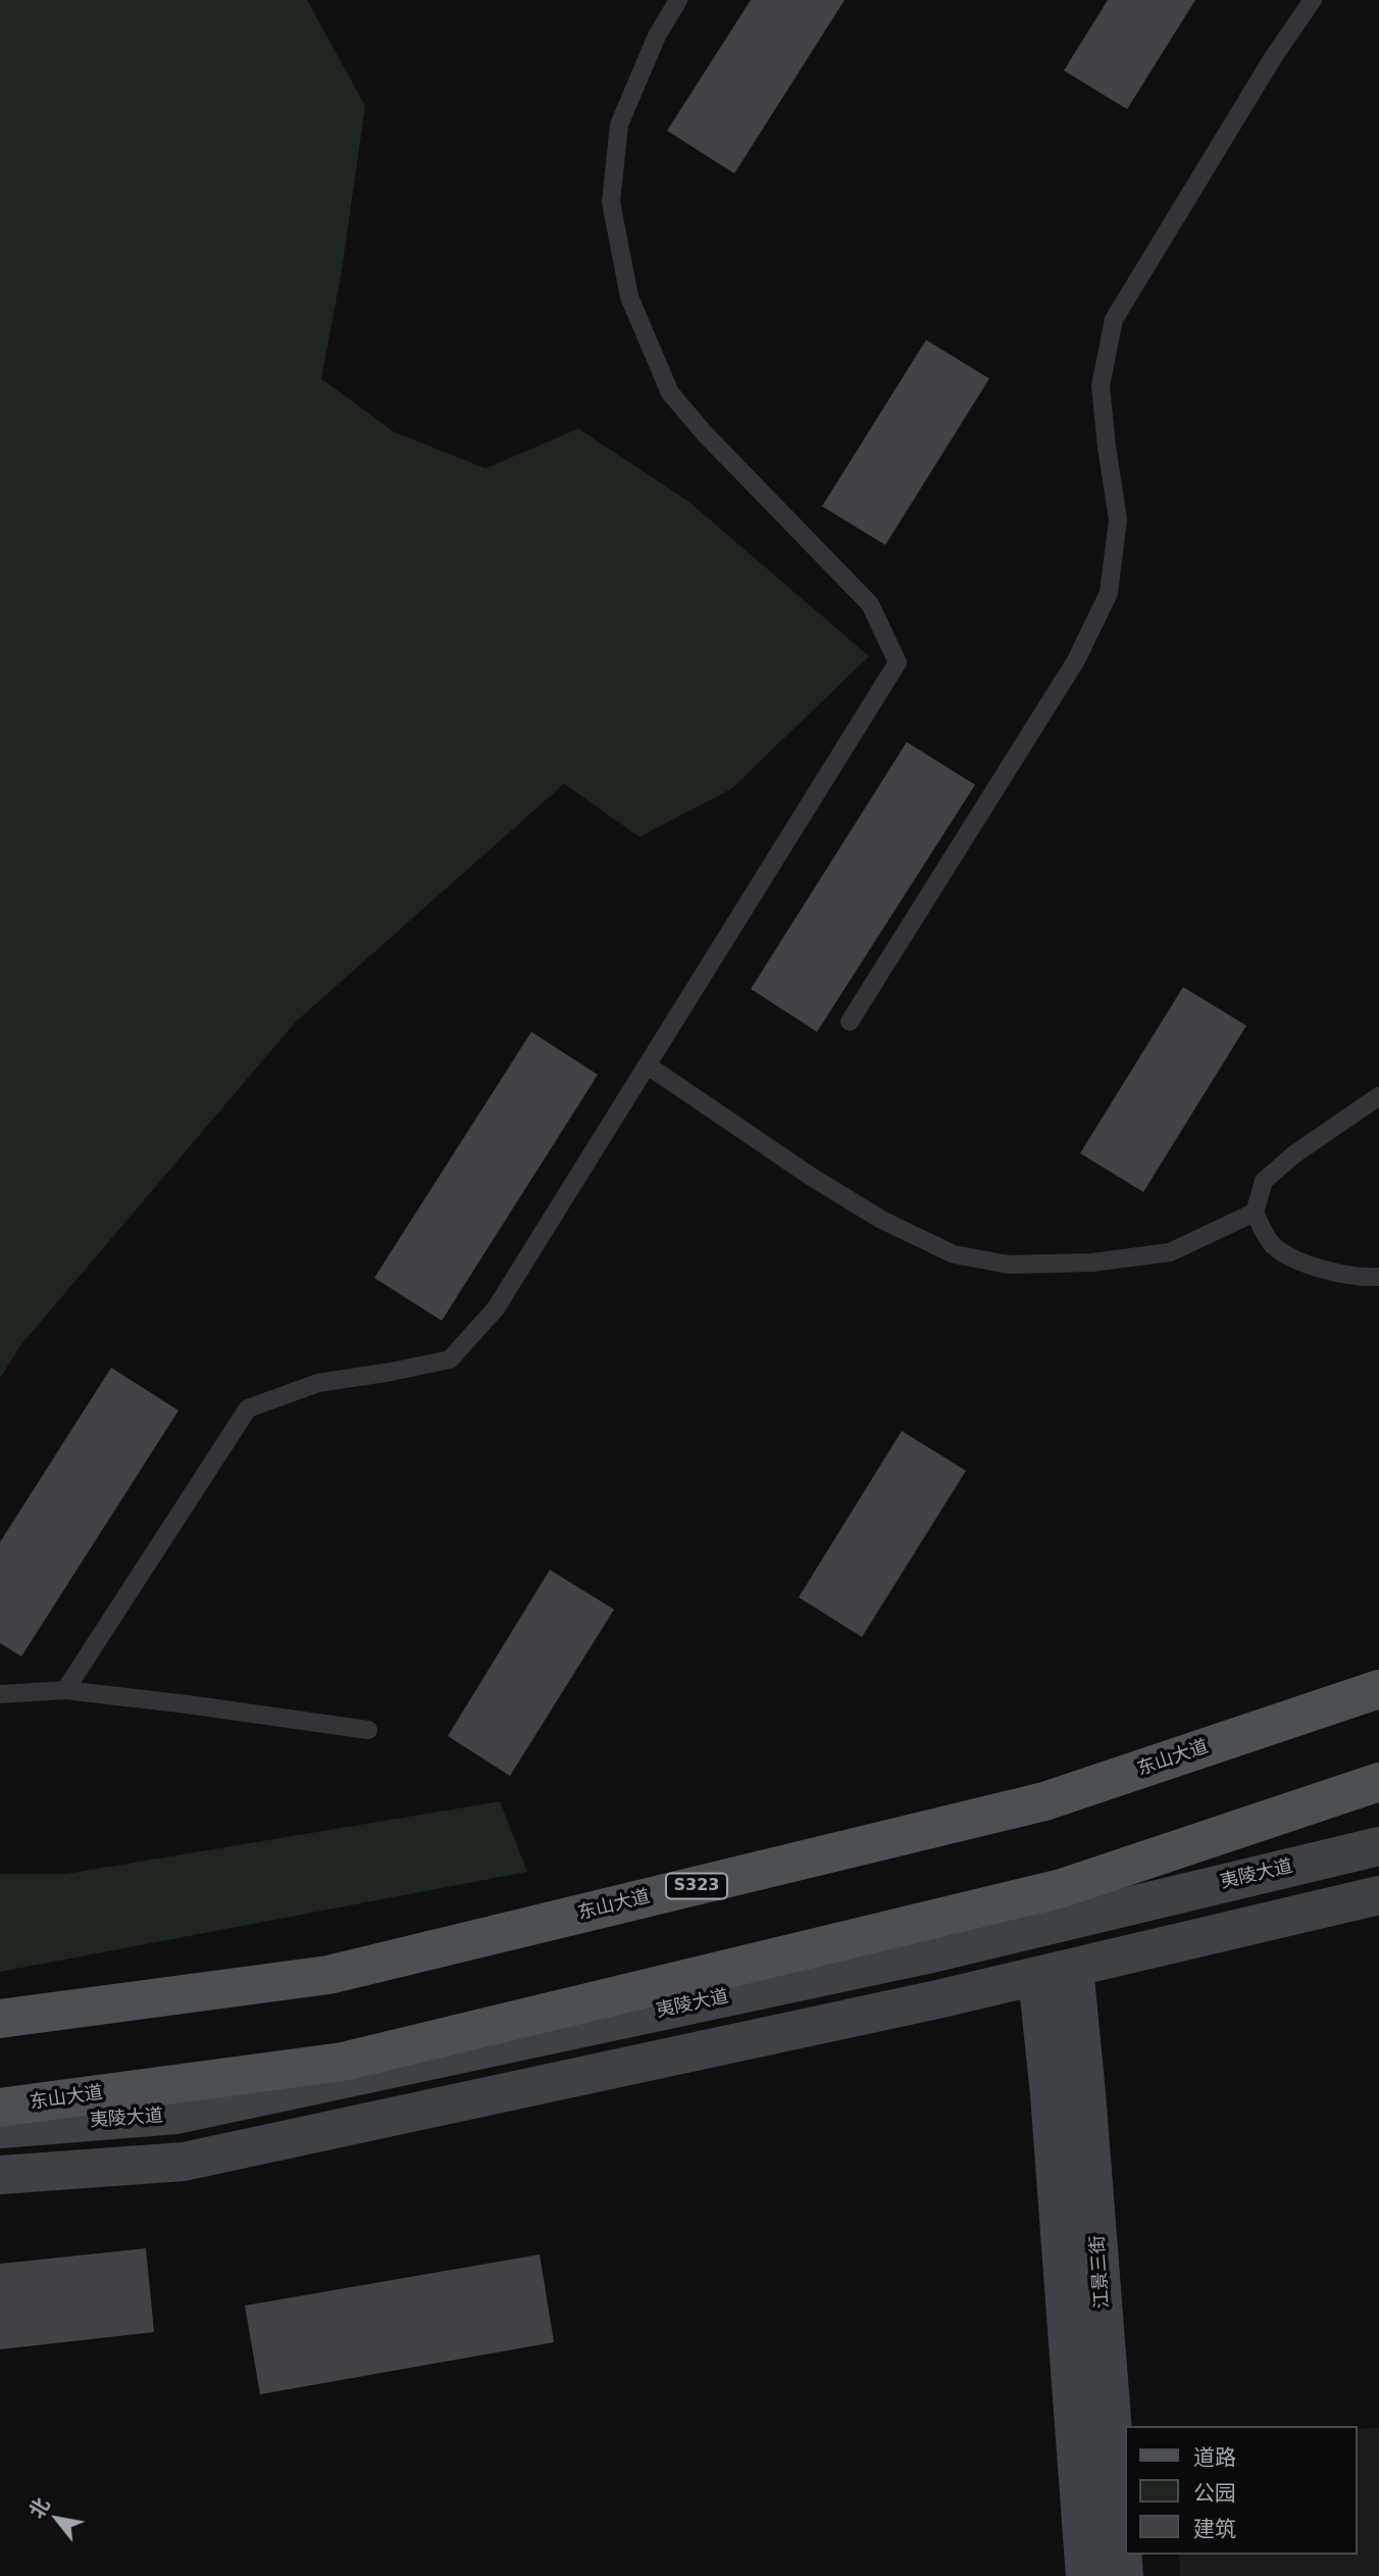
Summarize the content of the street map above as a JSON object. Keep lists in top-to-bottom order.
{
  "streets": {
    "main road": [
      "东山大道",
      "夷陵大道",
      "S323",
      "江景三街"
    ]
  },
  "legend": ["道路", "公园", "建筑"],
  "north": "top left"
}
